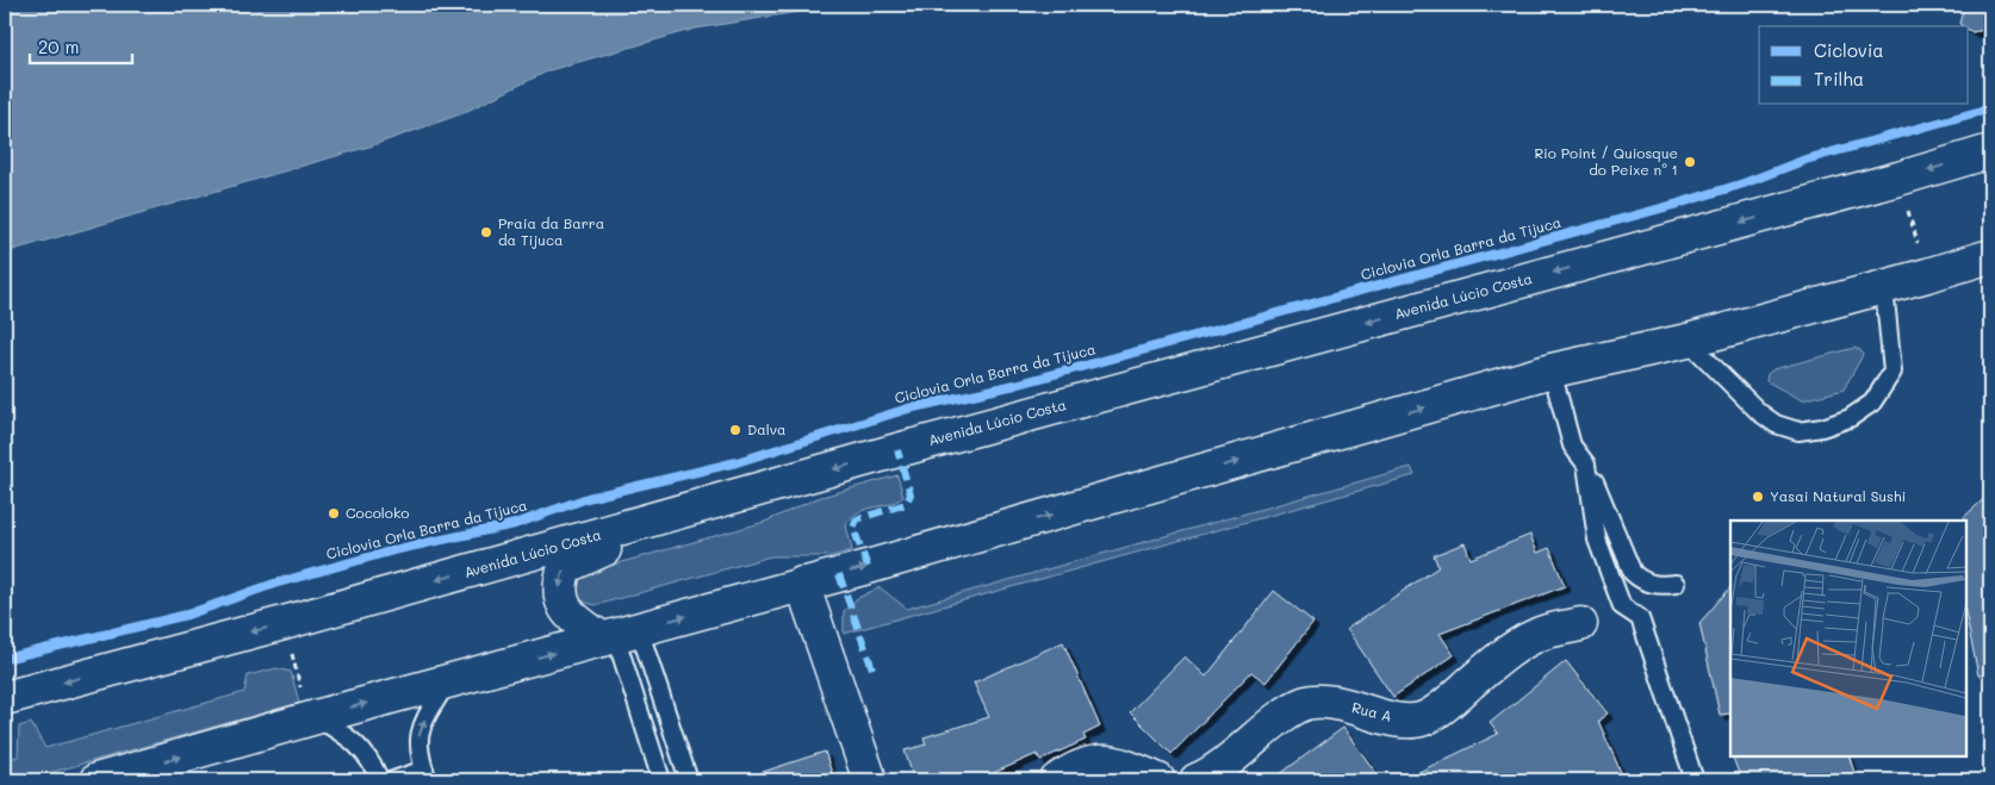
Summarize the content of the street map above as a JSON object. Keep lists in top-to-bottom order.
{
  "streets": {
    "main road": ["Avenida Lúcio Costa", "Rua A"],
    "cycle path": ["Ciclovia Orla Barra da Tijuca"]
  },
  "places": [
    "Rio Point / Quiosque do Peixe n° 1",
    "Praia da Barra da Tijuca",
    "Dalva",
    "Yasai Natural Sushi",
    "Cocoloko"
  ],
  "legend": ["Ciclovia", "Trilha"],
  "scale_bar": "20 m"
}
